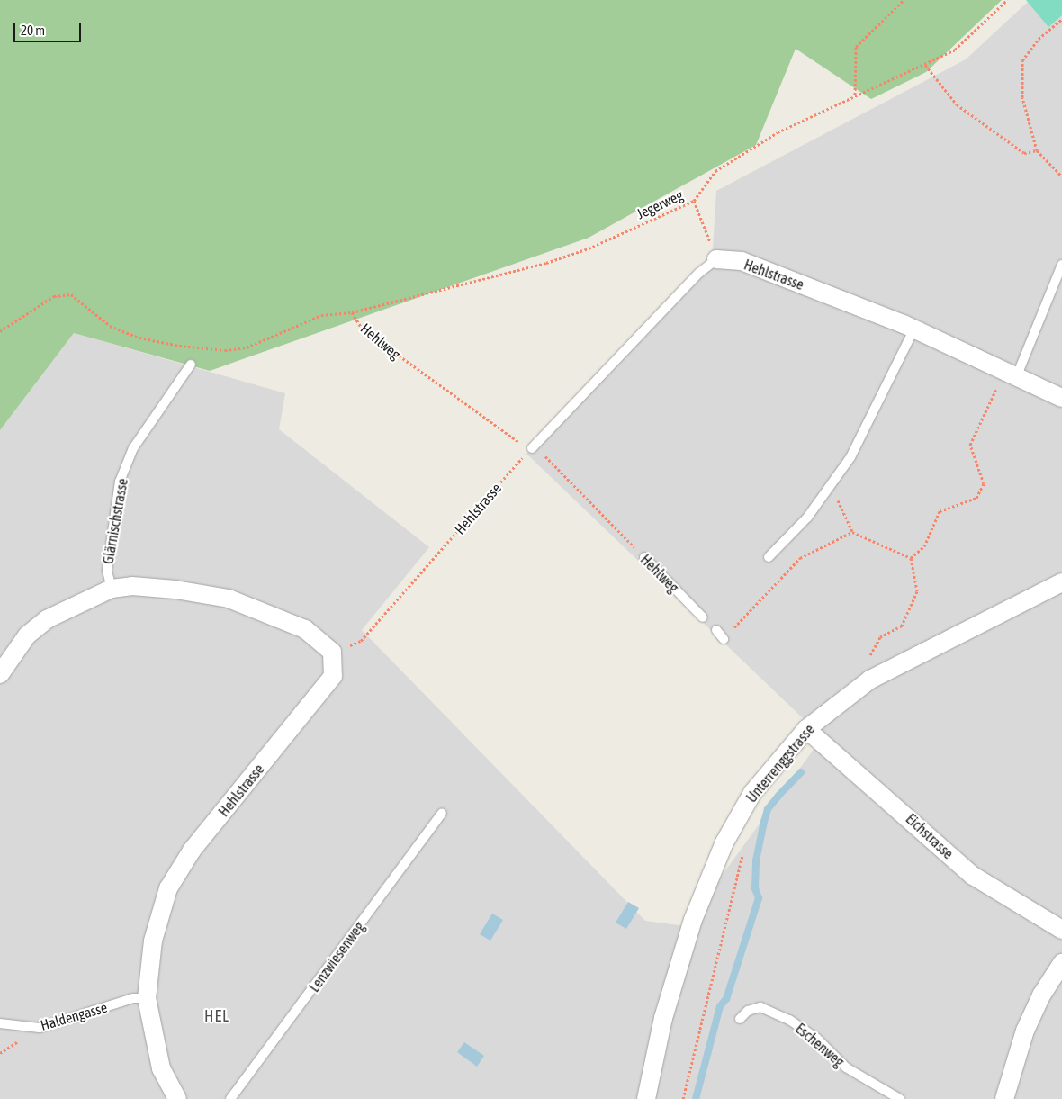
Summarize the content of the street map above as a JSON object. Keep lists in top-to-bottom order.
{
  "streets": {
    "street": ["Hehlstrasse", "Unterrenggstrasse", "Eichstrasse"],
    "lane": [
      "Hehlweg",
      "Glärnischstrasse",
      "Lenzwiesenweg",
      "Haldengasse",
      "Eschenweg"
    ],
    "path": ["Jegerweg"]
  },
  "crossings": [
    ["Jegerweg", "Hehlweg"],
    ["Hehlstrasse", "Hehlweg"],
    ["Hehlstrasse", "Haldengasse"],
    ["Unterrenggstrasse", "Eichstrasse"]
  ],
  "districts": ["HEL"],
  "scale_bar": "20 m"
}
